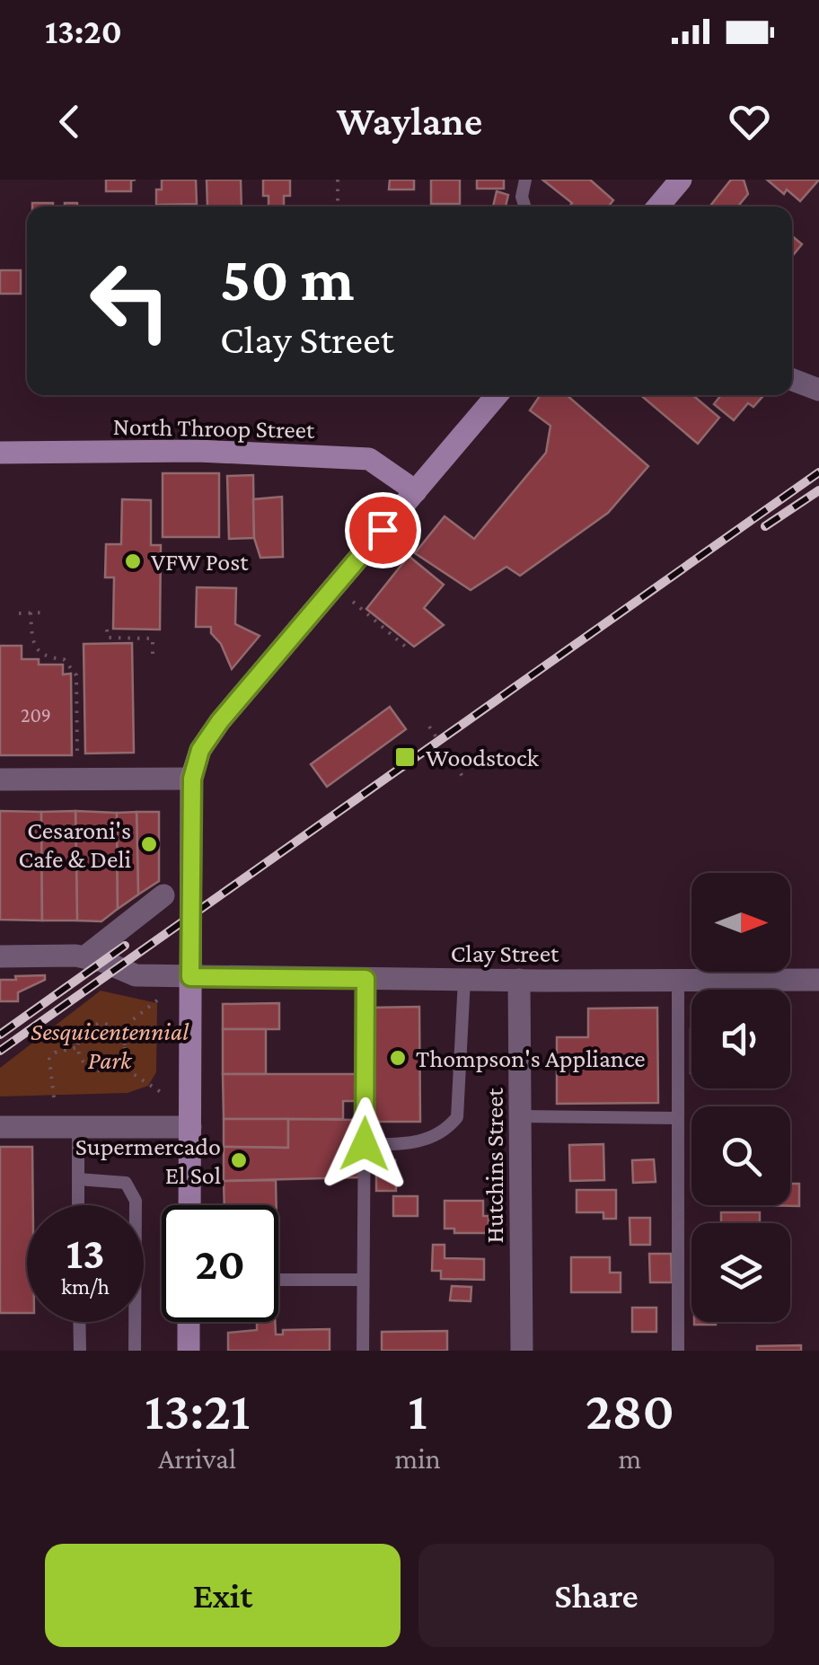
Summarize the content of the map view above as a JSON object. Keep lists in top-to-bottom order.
{
  "streets": {
    "main road": ["North Throop Street"],
    "street": ["Clay Street", "Hutchins Street"]
  },
  "crossings": [
    ["Clay Street", "Hutchins Street"]
  ],
  "parks": ["Sesquicentennial Park"],
  "places": {
    "other": [
      "VFW Post",
      "Cesaroni's Cafe & Deli",
      "Thompson's Appliance",
      "Supermercado El Sol"
    ],
    "transit": ["Woodstock"]
  },
  "house_numbers": ["209"],
  "north": "right",
  "page": {
    "status": "13:20",
    "header": "Waylane",
    "turn": ["50 m", "Clay Street"],
    "speed": "13 km/h",
    "limit": "20",
    "eta": [
      "13:21",
      "Arrival",
      "1",
      "min",
      "280",
      "m"
    ],
    "buttons": ["Exit", "Share"]
  }
}
